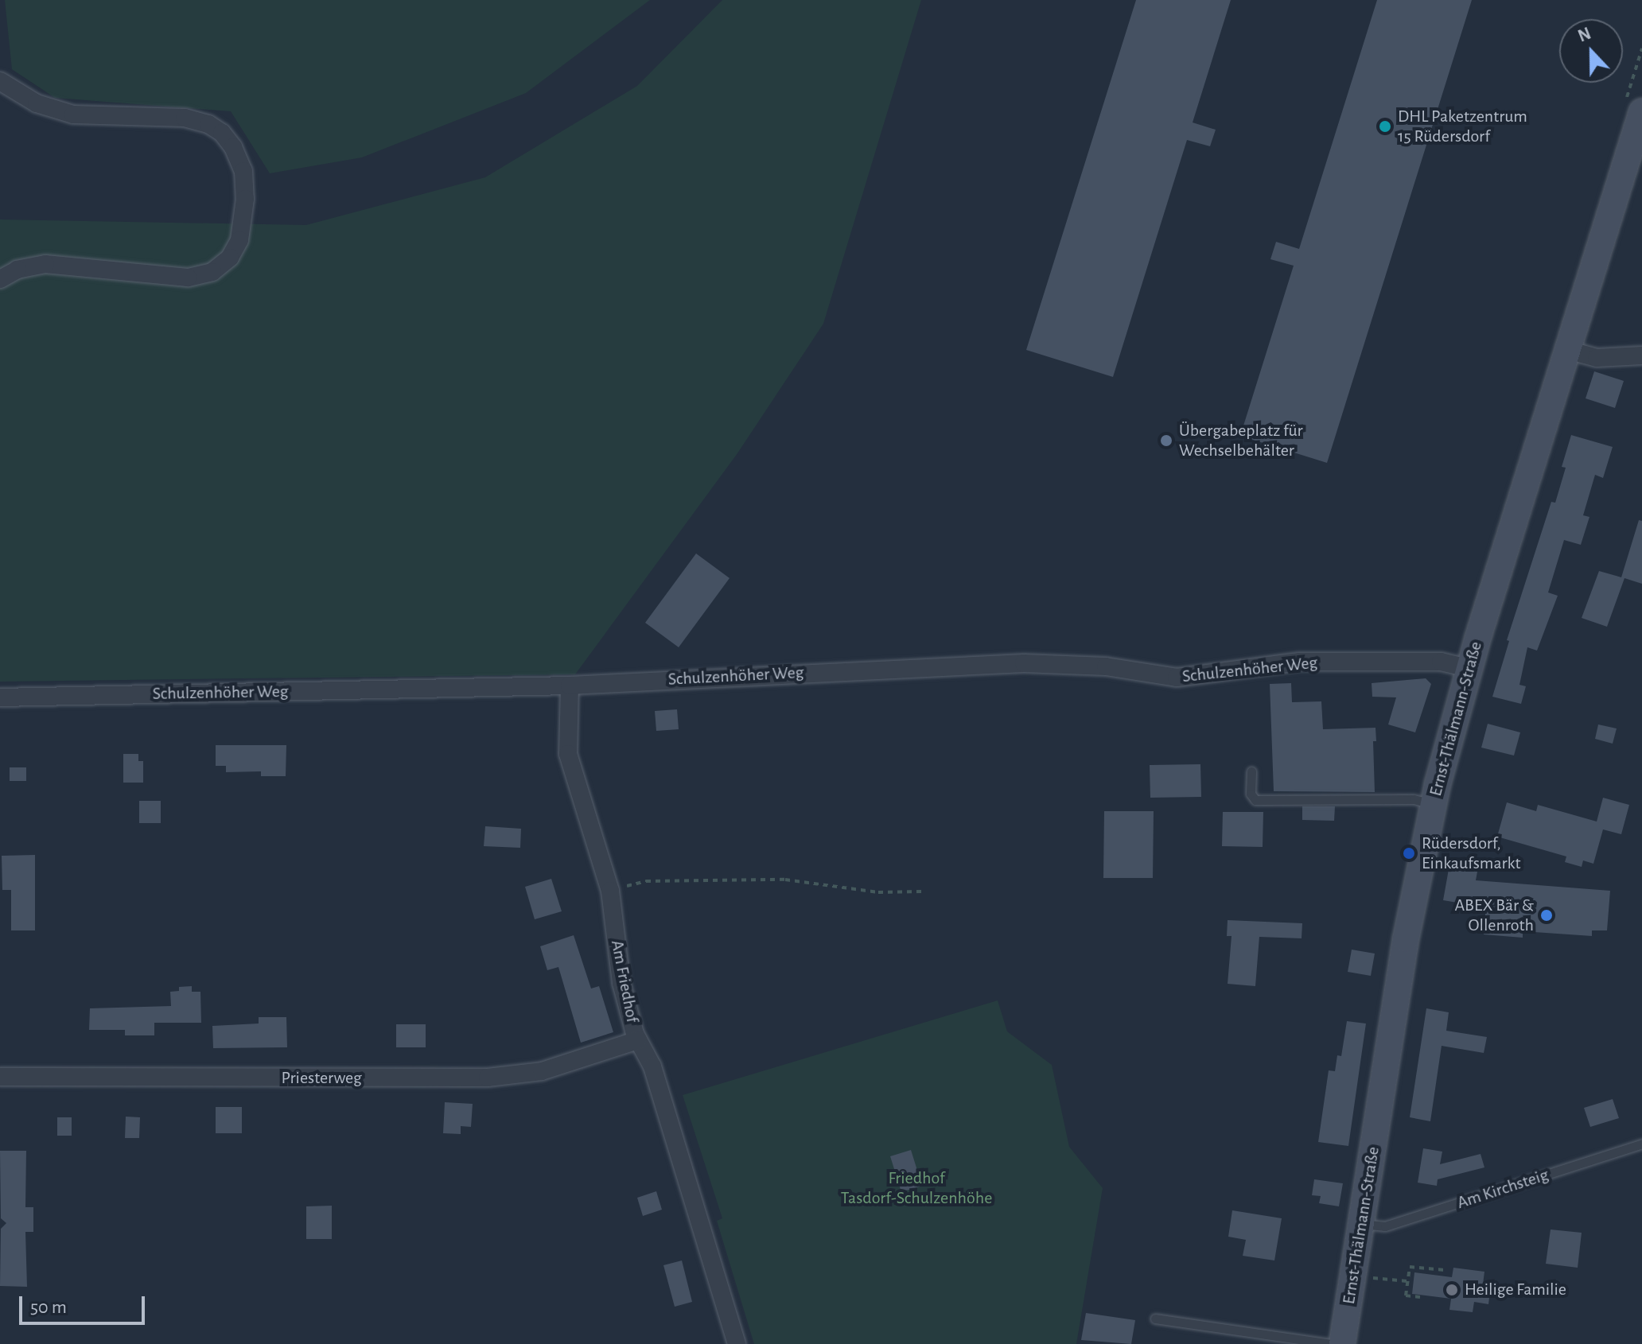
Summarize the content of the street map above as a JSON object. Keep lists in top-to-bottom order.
{
  "streets": {
    "main road": ["Ernst-Thälmann-Straße"],
    "street": ["Schulzenhöher Weg", "Am Friedhof", "Priesterweg"],
    "lane": ["Am Kirchsteig"]
  },
  "crossings": [
    ["Schulzenhöher Weg", "Ernst-Thälmann-Straße"],
    ["Schulzenhöher Weg", "Am Friedhof"],
    ["Ernst-Thälmann-Straße", "Am Kirchsteig"],
    ["Am Friedhof", "Priesterweg"]
  ],
  "parks": ["Friedhof Tasdorf-Schulzenhöhe"],
  "places": [
    "DHL Paketzentrum 15 Rüdersdorf",
    "Übergabeplatz für Wechselbehälter",
    "Rüdersdorf, Einkaufsmarkt",
    "ABEX Bär & Ollenroth",
    "Heilige Familie"
  ],
  "scale_bar": "50 m",
  "north": "top"
}
